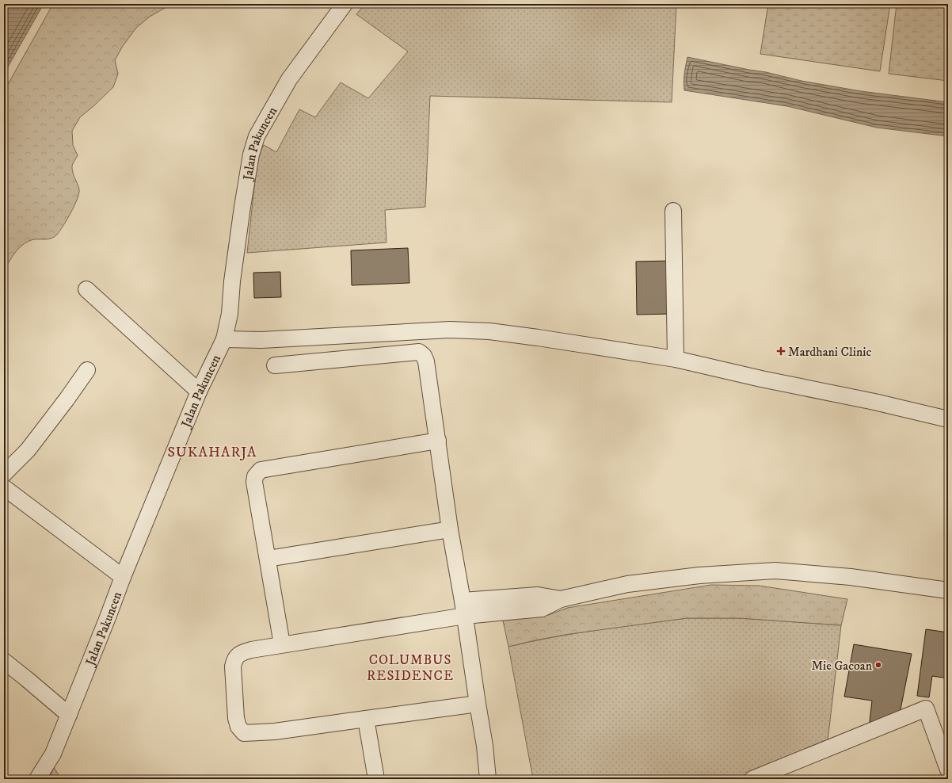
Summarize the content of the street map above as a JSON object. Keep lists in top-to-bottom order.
{
  "streets": {
    "street": ["Jalan Pakuncen"]
  },
  "districts": ["SUKAHARJA", "COLUMBUS RESIDENCE"],
  "places": {
    "health": ["Mardhani Clinic"],
    "other": ["Mie Gacoan"]
  }
}
